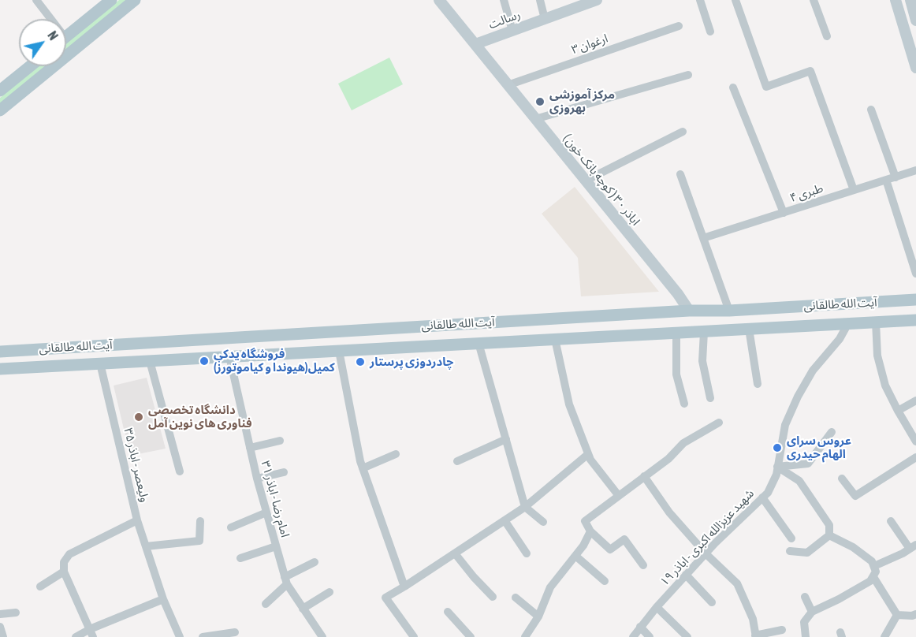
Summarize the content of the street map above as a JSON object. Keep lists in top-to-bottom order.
{
  "streets": {
    "main road": ["رسالت", "اباذر ۳۰ ( کوچه بانک خون )", "آیت الله طالقانی"],
    "street": [
      "ارغوان ۳",
      "طبری ۴",
      "ولیعصر - اباذر ۳۵",
      "امام رضا - اباذر ۳۱",
      "شهید عزیزالله اکبری - اباذر ۱۹"
    ]
  },
  "crossings": [
    ["رسالت", "اباذر ۳۰ ( کوچه بانک خون )"],
    ["ارغوان ۳", "اباذر ۳۰ ( کوچه بانک خون )"],
    ["اباذر ۳۰ ( کوچه بانک خون )", "آیت الله طالقانی"],
    ["آیت الله طالقانی", "ولیعصر - اباذر ۳۵"],
    ["آیت الله طالقانی", "امام رضا - اباذر ۳۱"],
    ["آیت الله طالقانی", "شهید عزیزالله اکبری - اباذر ۱۹"]
  ],
  "places": [
    "مرکز آموزشی بهروزی",
    "فروشگاه يدكي كميل(هیوندا و کیاموتورز)",
    "چادردوزی پرستار",
    "دانشگاه تخصصی فناوری های نوین آمل",
    "عروس سرای الهام حیدری"
  ],
  "north": "top right"
}
